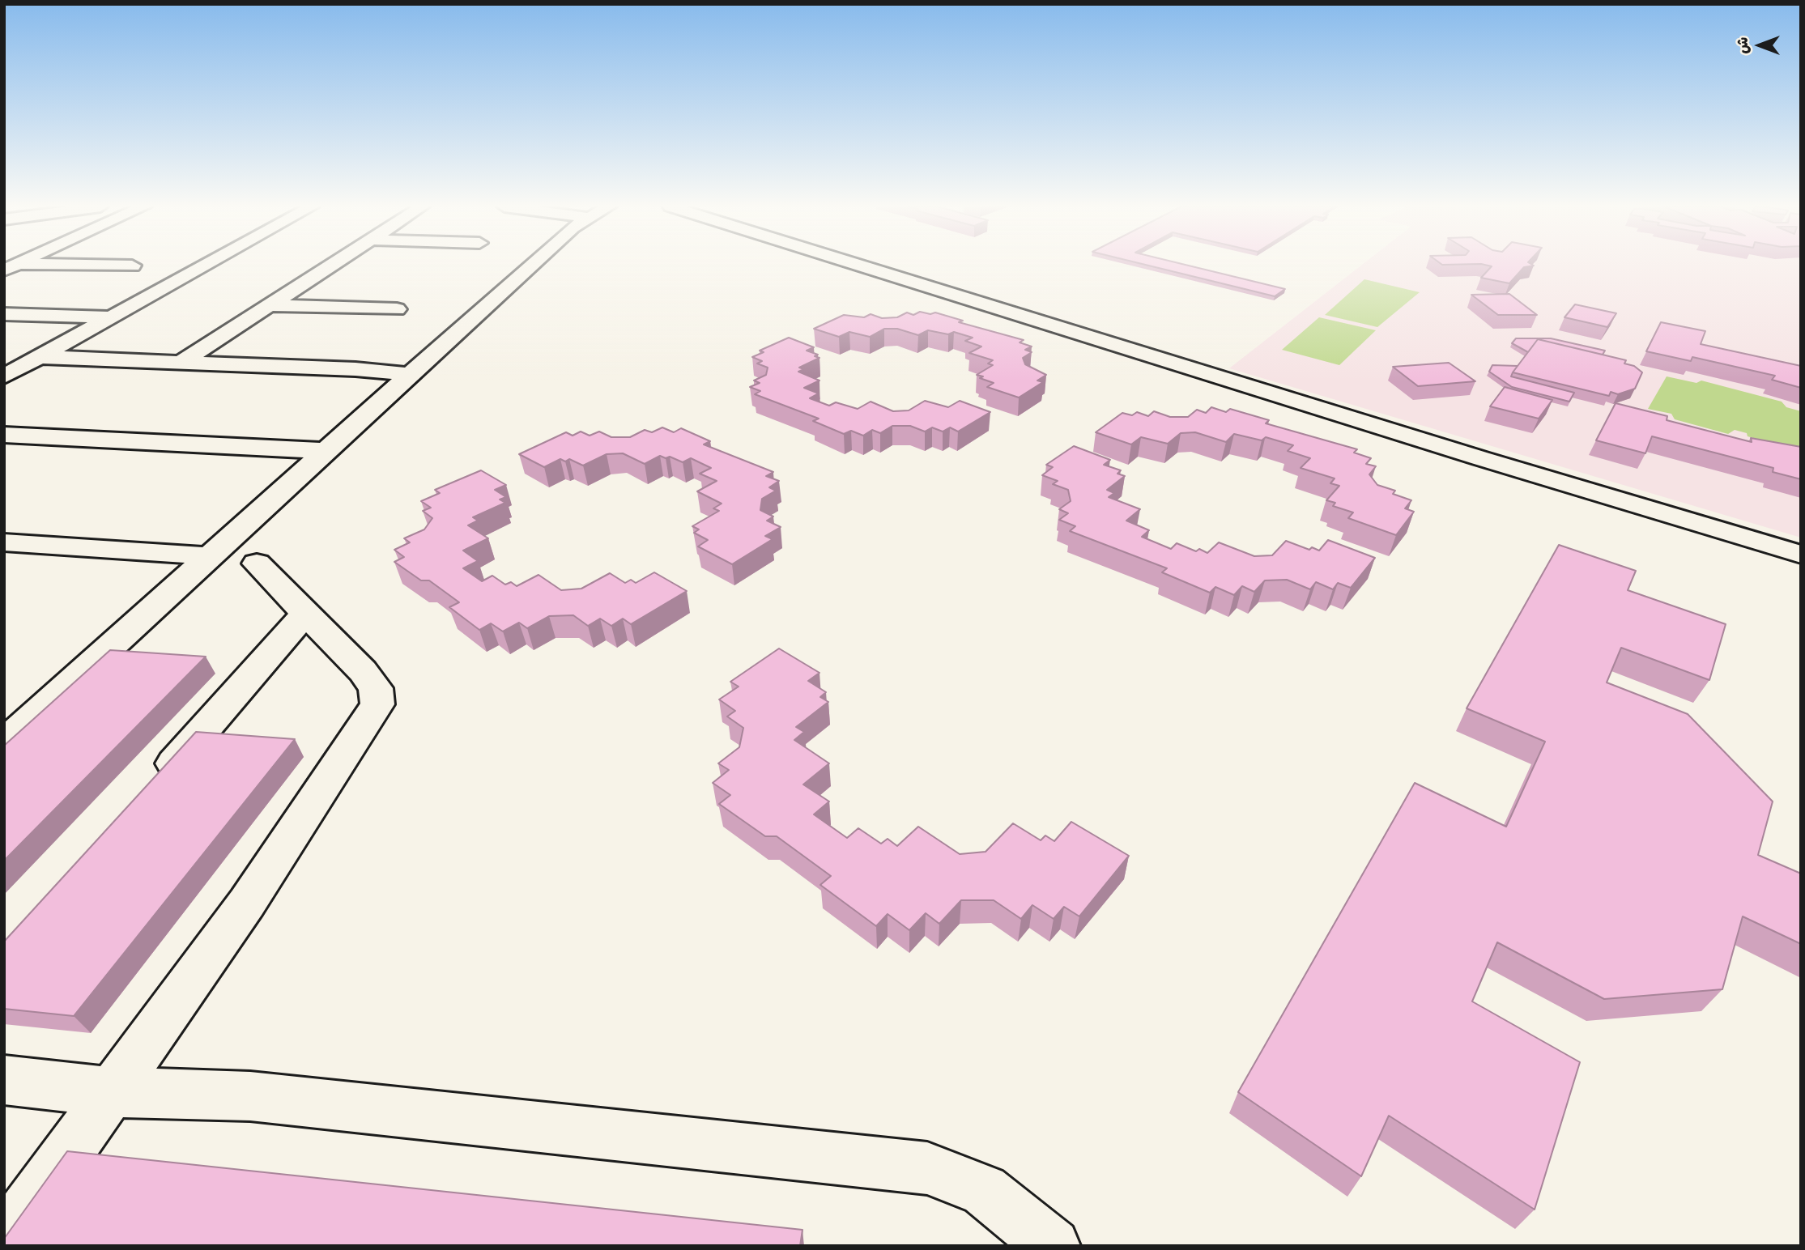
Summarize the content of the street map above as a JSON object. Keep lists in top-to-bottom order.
{
  "north": "left"
}
